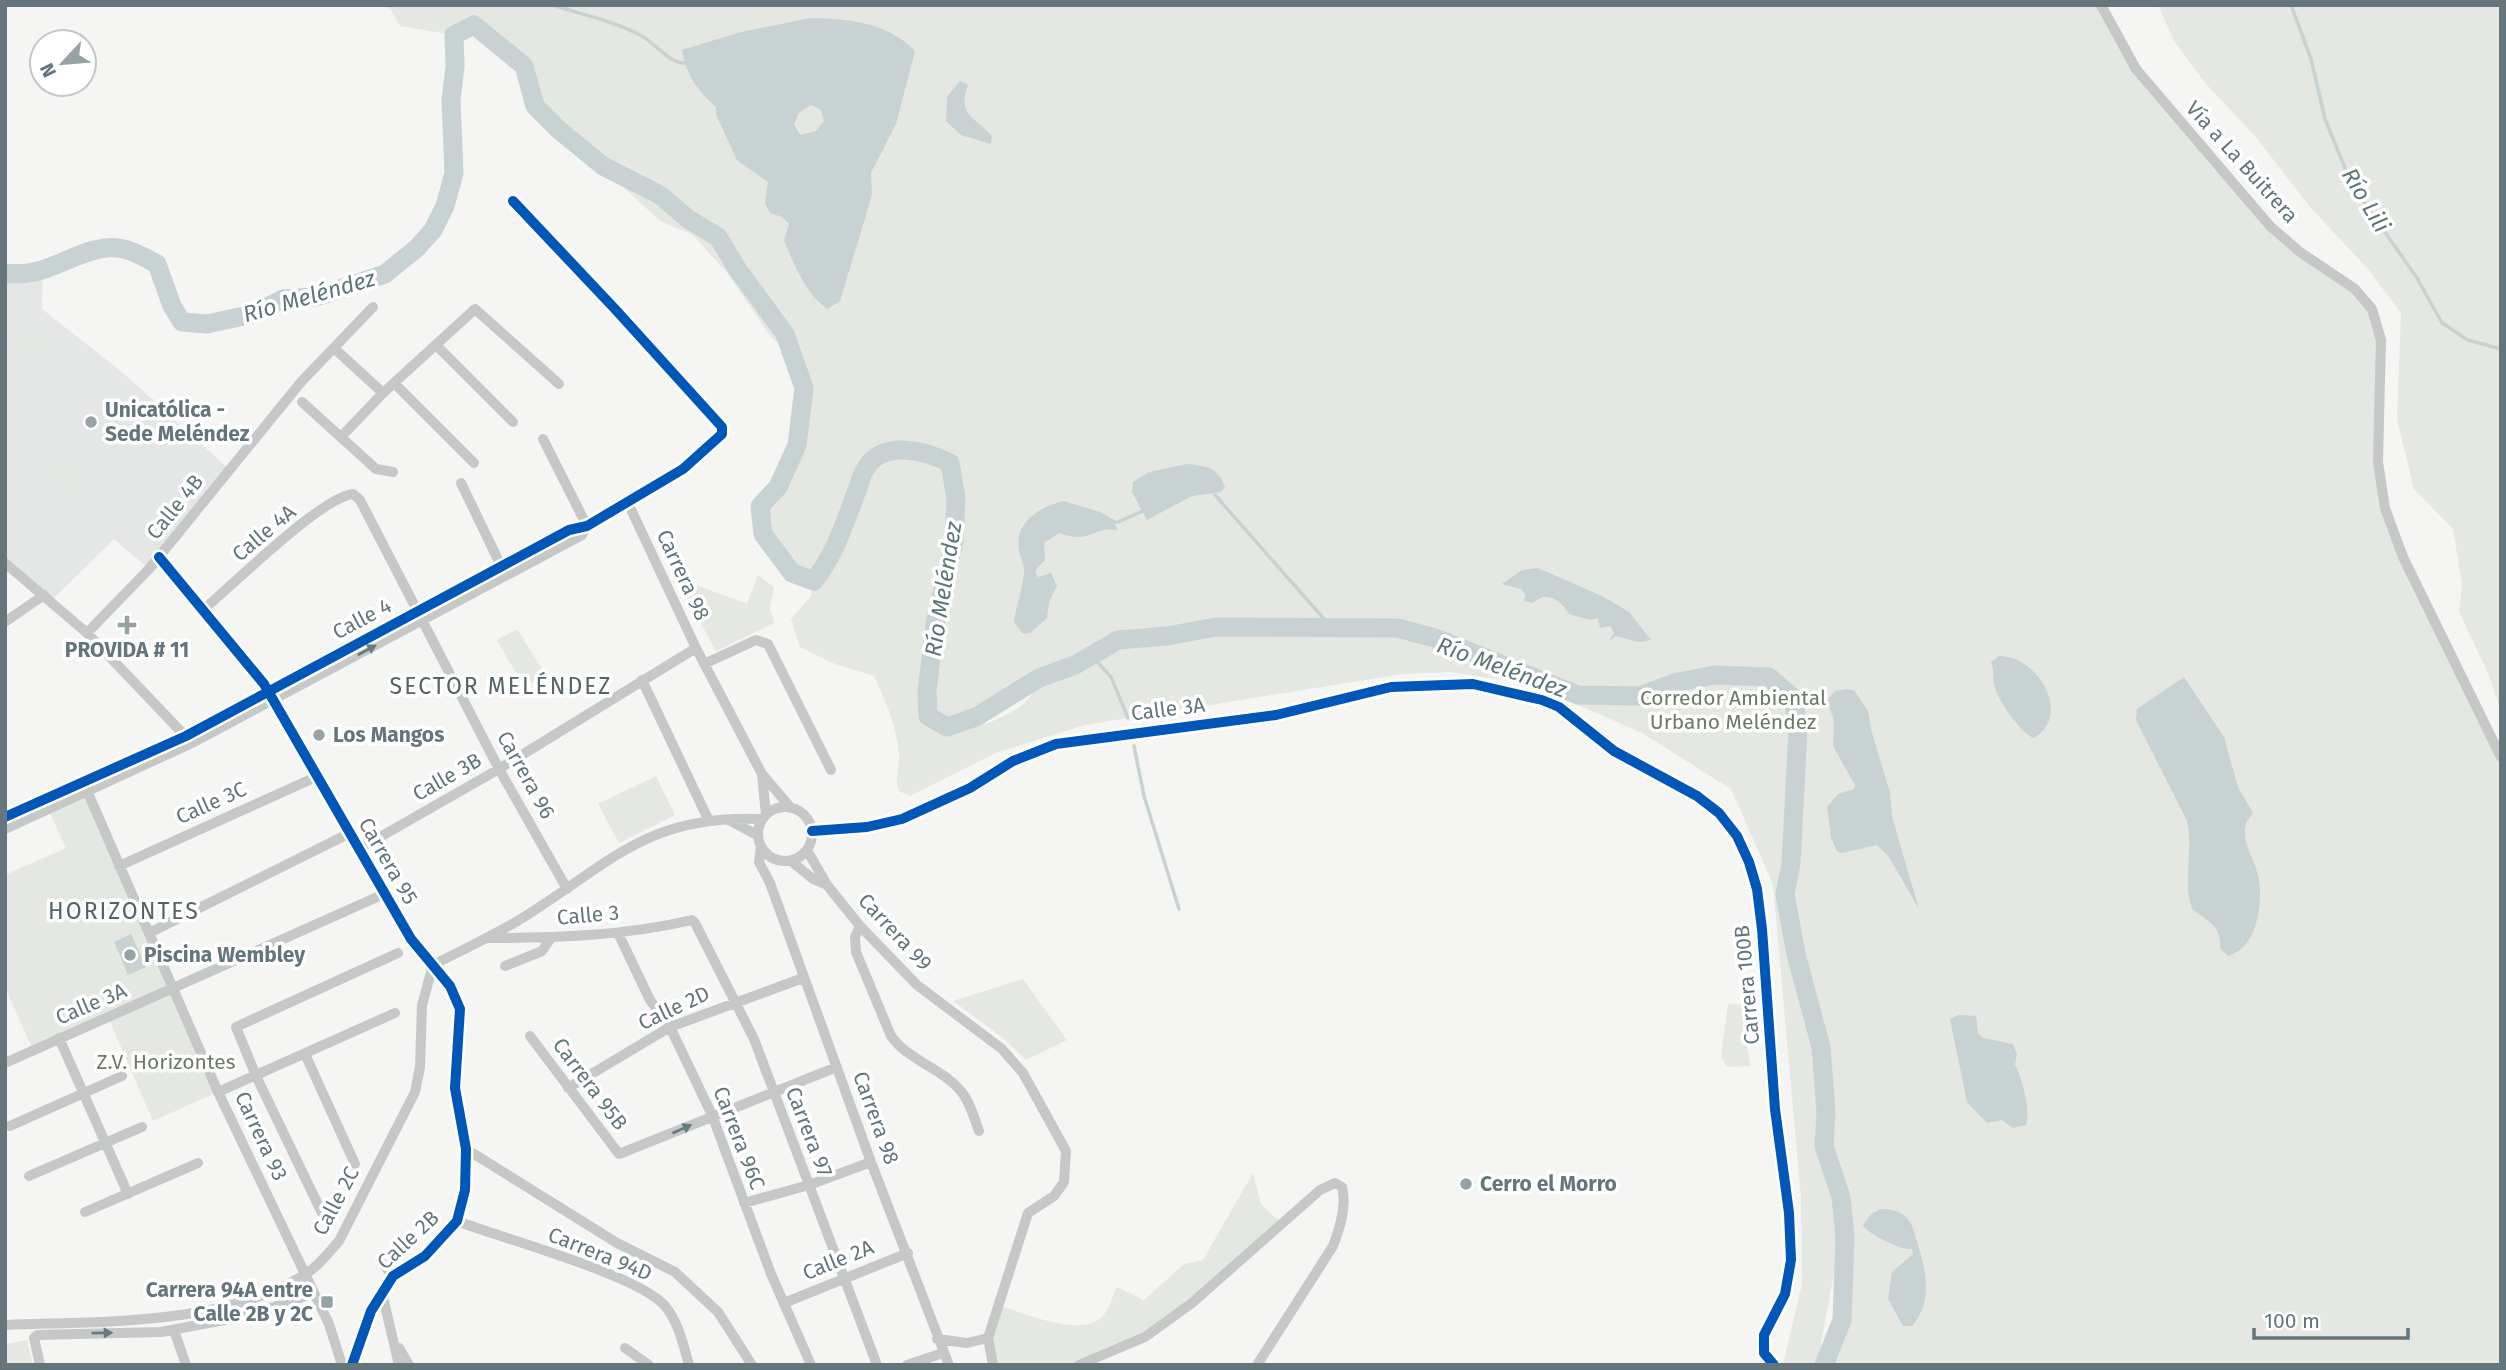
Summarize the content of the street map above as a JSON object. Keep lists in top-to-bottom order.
{
  "streets": {
    "street": [
      "Vía a La Buitrera",
      "Calle 4B",
      "Calle 4A",
      "Carrera 98",
      "Calle 4",
      "Calle 3A",
      "Carrera 96",
      "Calle 3B",
      "Calle 3C",
      "Carrera 95",
      "Calle 3",
      "Carrera 99",
      "Carrera 100B",
      "Calle 2D",
      "Carrera 95B",
      "Carrera 97",
      "Carrera 93",
      "Carrera 96C",
      "Calle 2C",
      "Calle 2B",
      "Carrera 94D",
      "Calle 2A"
    ]
  },
  "crossings": [
    ["Calle 4B", "Carrera 95"],
    ["Calle 4A", "Carrera 96"],
    ["Calle 4A", "Carrera 95"],
    ["Carrera 98", "Calle 4"],
    ["Carrera 98", "Calle 3A"],
    ["Carrera 98", "Calle 3B"],
    ["Carrera 98", "Carrera 99"],
    ["Carrera 98", "Calle 2D"],
    ["Carrera 98", "Calle 2A"],
    ["Calle 4", "Carrera 96"],
    ["Calle 4", "Carrera 95"],
    ["Calle 4", "Carrera 93"],
    ["Calle 3A", "Carrera 95"],
    ["Calle 3A", "Carrera 99"],
    ["Calle 3A", "Carrera 100B"],
    ["Calle 3A", "Carrera 93"],
    ["Carrera 96", "Calle 3B"],
    ["Calle 3B", "Carrera 95"],
    ["Calle 3C", "Carrera 95"],
    ["Calle 3C", "Carrera 93"],
    ["Carrera 95", "Calle 2C"],
    ["Carrera 95", "Calle 2B"],
    ["Carrera 95", "Carrera 94D"],
    ["Calle 3", "Carrera 97"],
    ["Calle 3", "Carrera 96C"],
    ["Calle 2D", "Carrera 95B"],
    ["Calle 2D", "Carrera 97"],
    ["Calle 2D", "Carrera 96C"],
    ["Carrera 95B", "Carrera 96C"],
    ["Carrera 97", "Calle 2A"],
    ["Carrera 93", "Calle 2C"],
    ["Carrera 96C", "Calle 2A"],
    ["Calle 2B", "Carrera 94D"]
  ],
  "districts": ["SECTOR MELÉNDEZ", "HORIZONTES"],
  "water": ["Río Lili", "Río Meléndez"],
  "parks": ["Corredor Ambiental Urbano Meléndez", "Z.V. Horizontes"],
  "places": {
    "other": [
      "Unicatólica - Sede Meléndez",
      "Los Mangos",
      "Piscina Wembley",
      "Cerro el Morro"
    ],
    "health": ["PROVIDA # 11"],
    "transit": ["Carrera 94A entre Calle 2B y 2C"]
  },
  "scale_bar": "100 m",
  "north": "bottom left"
}
